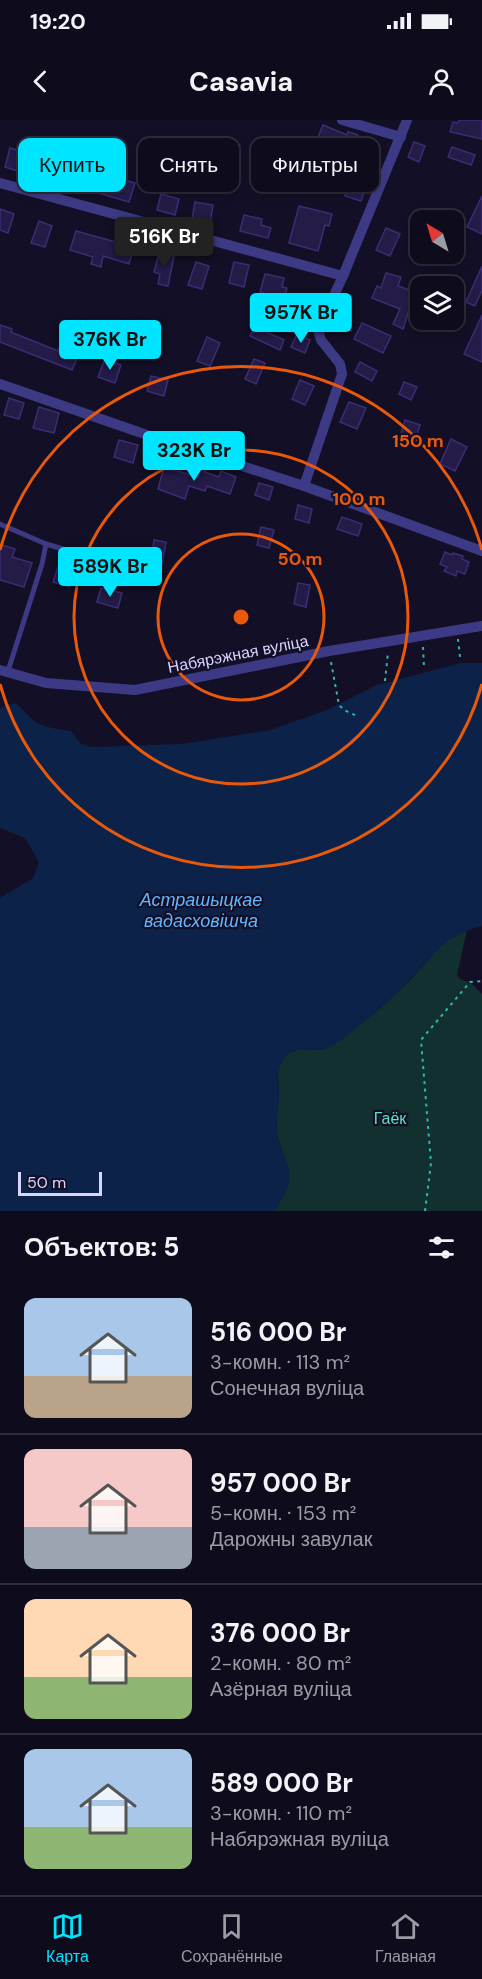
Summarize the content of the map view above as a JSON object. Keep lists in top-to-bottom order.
{
  "streets": {
    "street": ["Набярэжная вуліца"]
  },
  "water": ["Астрашыцкае вадасховішча"],
  "parks": ["Гаёк"],
  "scale_bar": "50 m",
  "north": "top left",
  "page": {
    "status": "19:20",
    "header": "Casavia",
    "chip": ["Купить", "Снять", "Фильтры"],
    "price": [
      "516K Br",
      "957K Br",
      "376K Br",
      "323K Br",
      "589K Br"
    ],
    "scale": "50 m",
    "heading": "Объектов: 5",
    "list": [
      {
        "name": "516 000 Br",
        "note": "3-комн. · 113 m² · Сонечная вуліца"
      },
      {
        "name": "957 000 Br",
        "note": "5-комн. · 153 m² · Дарожны завулак"
      },
      {
        "name": "376 000 Br",
        "note": "2-комн. · 80 m² · Азёрная вуліца"
      },
      {
        "name": "589 000 Br",
        "note": "3-комн. · 110 m² · Набярэжная вуліца"
      }
    ],
    "tabs": ["Карта", "Сохранённые", "Главная"]
  },
  "rings": ["150 m", "100 m", "50 m"]
}
